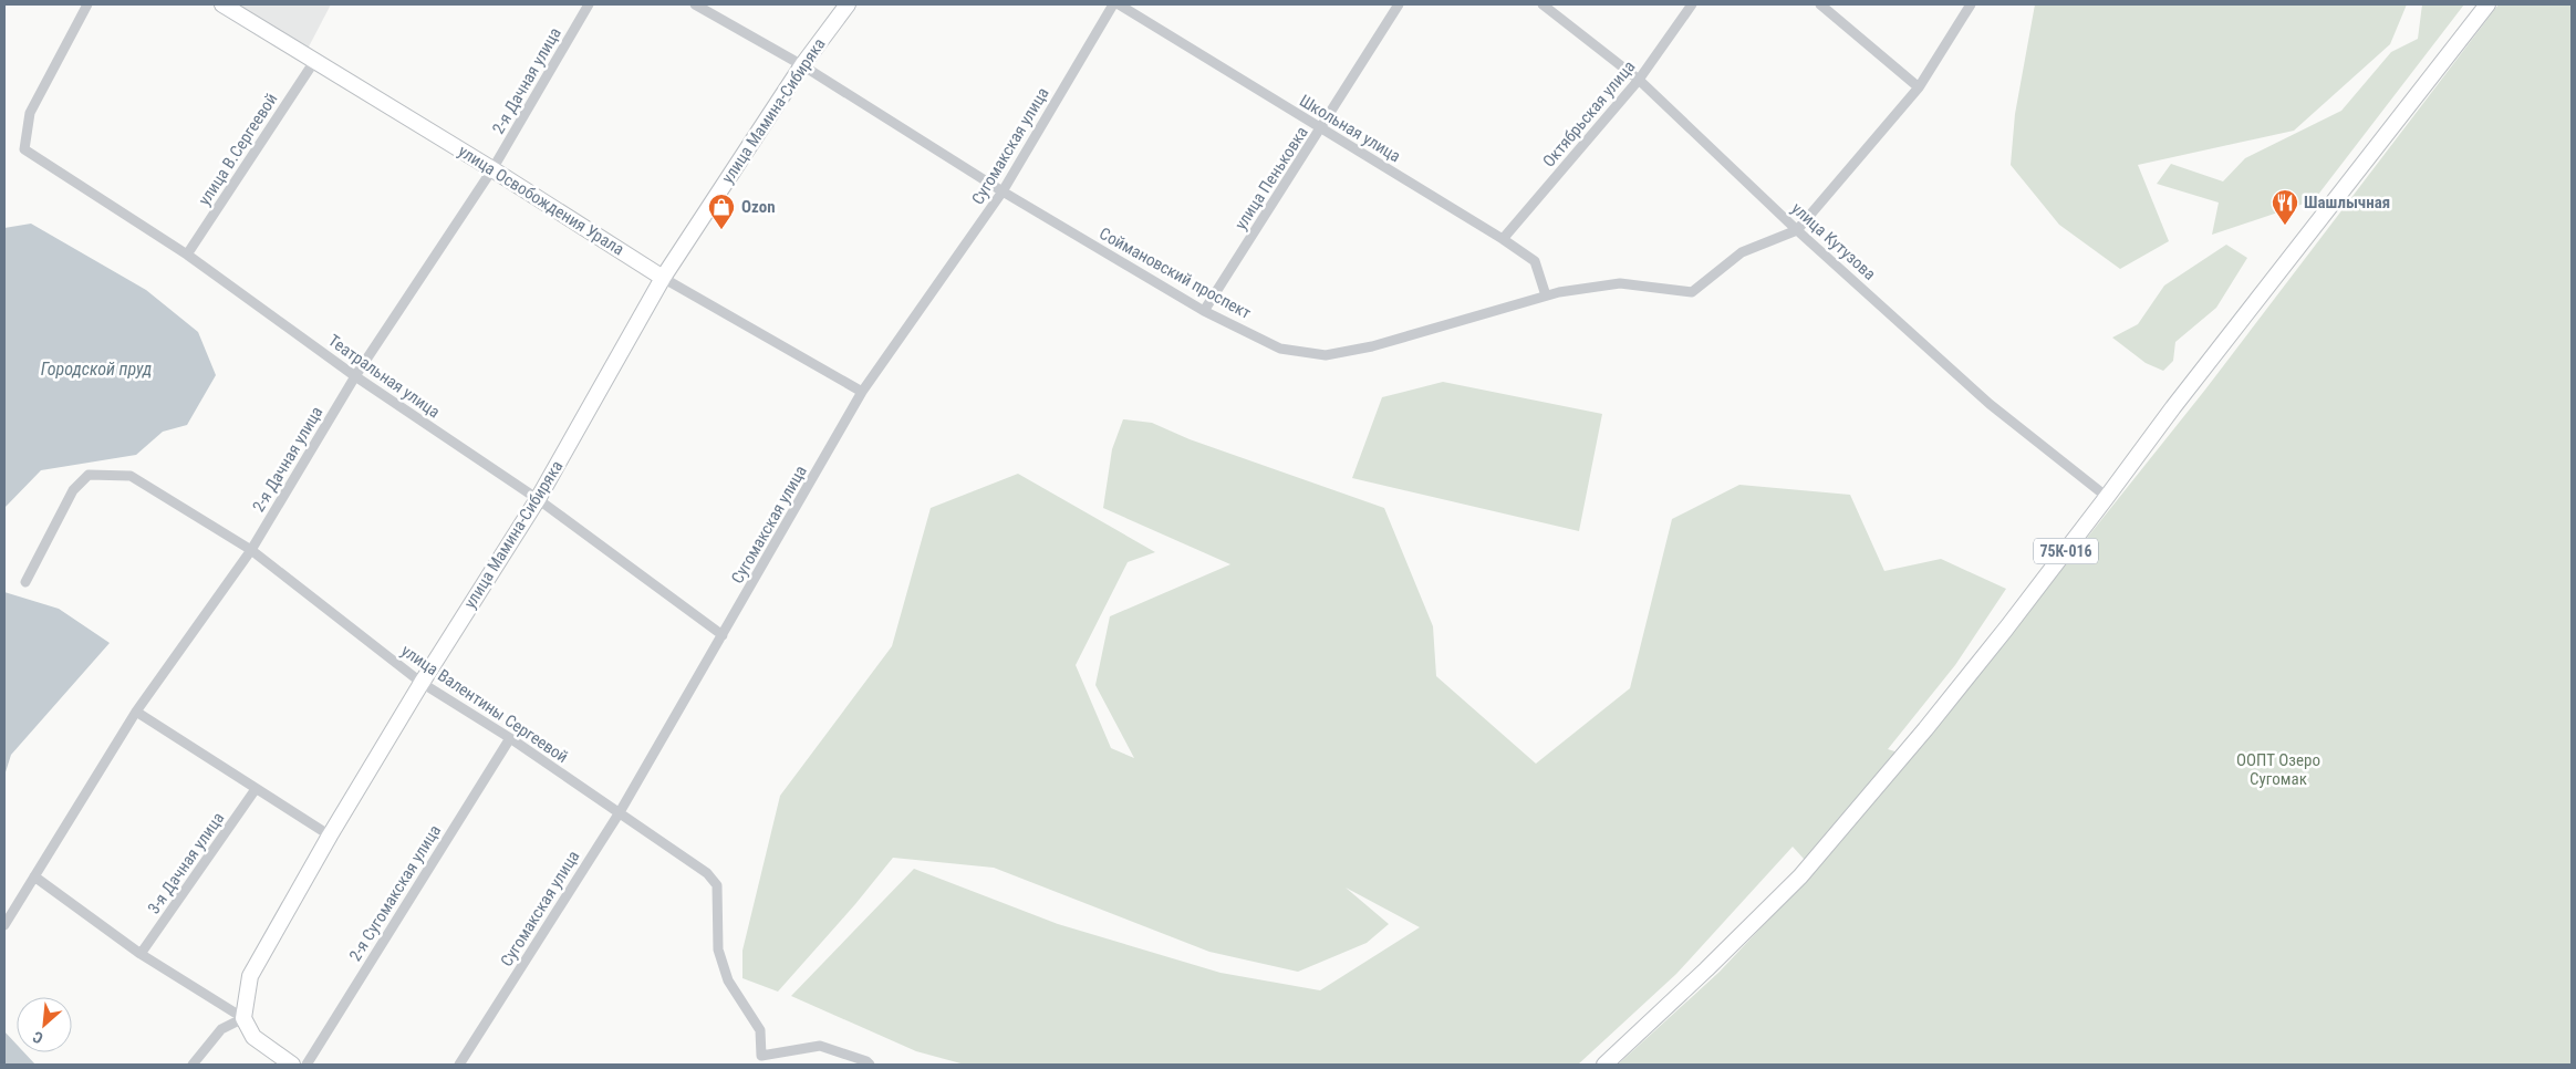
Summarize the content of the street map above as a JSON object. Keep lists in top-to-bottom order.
{
  "streets": {
    "main road": ["улица Мамина-Сибиряка", "улица Освобождения Урала", "75К-016"],
    "street": [
      "2-я Дачная улица",
      "Октябрьская улица",
      "Школьная улица",
      "Сугомакская улица",
      "улица В.Сергеевой",
      "улица Пеньковка",
      "улица Кутузова",
      "Соймановский проспект",
      "Театральная улица",
      "улица Валентины Сергеевой",
      "3-я Дачная улица",
      "2-я Сугомакская улица"
    ]
  },
  "crossings": [
    ["2-я Дачная улица", "улица Освобождения Урала"],
    ["2-я Дачная улица", "Театральная улица"],
    ["2-я Дачная улица", "улица Валентины Сергеевой"],
    ["улица Мамина-Сибиряка", "улица Освобождения Урала"],
    ["улица Мамина-Сибиряка", "Соймановский проспект"],
    ["улица Мамина-Сибиряка", "Театральная улица"],
    ["улица Мамина-Сибиряка", "улица Валентины Сергеевой"],
    ["Октябрьская улица", "Школьная улица"],
    ["Октябрьская улица", "улица Кутузова"],
    ["Школьная улица", "улица Пеньковка"],
    ["Школьная улица", "Соймановский проспект"],
    ["Сугомакская улица", "улица Освобождения Урала"],
    ["Сугомакская улица", "Соймановский проспект"],
    ["Сугомакская улица", "Театральная улица"],
    ["Сугомакская улица", "улица Валентины Сергеевой"],
    ["улица В.Сергеевой", "улица Освобождения Урала"],
    ["улица В.Сергеевой", "Театральная улица"],
    ["улица Пеньковка", "Соймановский проспект"],
    ["улица Кутузова", "Соймановский проспект"],
    ["улица Кутузова", "75К-016"],
    ["улица Валентины Сергеевой", "2-я Сугомакская улица"]
  ],
  "water": ["Городской пруд"],
  "parks": ["ООПТ Озеро Сугомак"],
  "places": {
    "restaurant": ["Шашлычная"],
    "shop": ["Ozon"]
  },
  "north": "bottom left"
}
